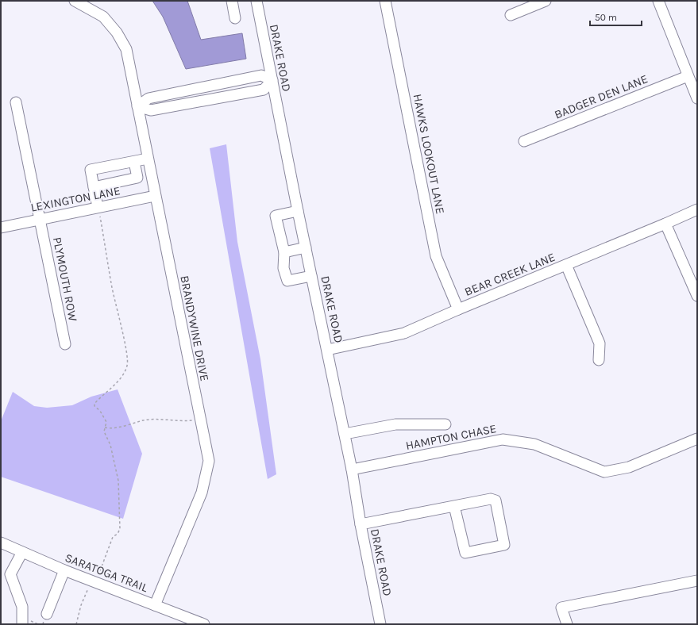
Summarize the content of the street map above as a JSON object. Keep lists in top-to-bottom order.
{
  "streets": {
    "street": [
      "DRAKE ROAD",
      "BADGER DEN LANE",
      "HAWKS LOOKOUT LANE",
      "LEXINGTON LANE",
      "BEAR CREEK LANE",
      "PLYMOUTH ROW",
      "BRANDYWINE DRIVE",
      "HAMPTON CHASE",
      "SARATOGA TRAIL"
    ]
  },
  "crossings": [
    ["DRAKE ROAD", "BEAR CREEK LANE"],
    ["DRAKE ROAD", "HAMPTON CHASE"],
    ["HAWKS LOOKOUT LANE", "BEAR CREEK LANE"],
    ["LEXINGTON LANE", "PLYMOUTH ROW"],
    ["LEXINGTON LANE", "BRANDYWINE DRIVE"],
    ["BRANDYWINE DRIVE", "SARATOGA TRAIL"]
  ],
  "scale_bar": "50 m"
}
